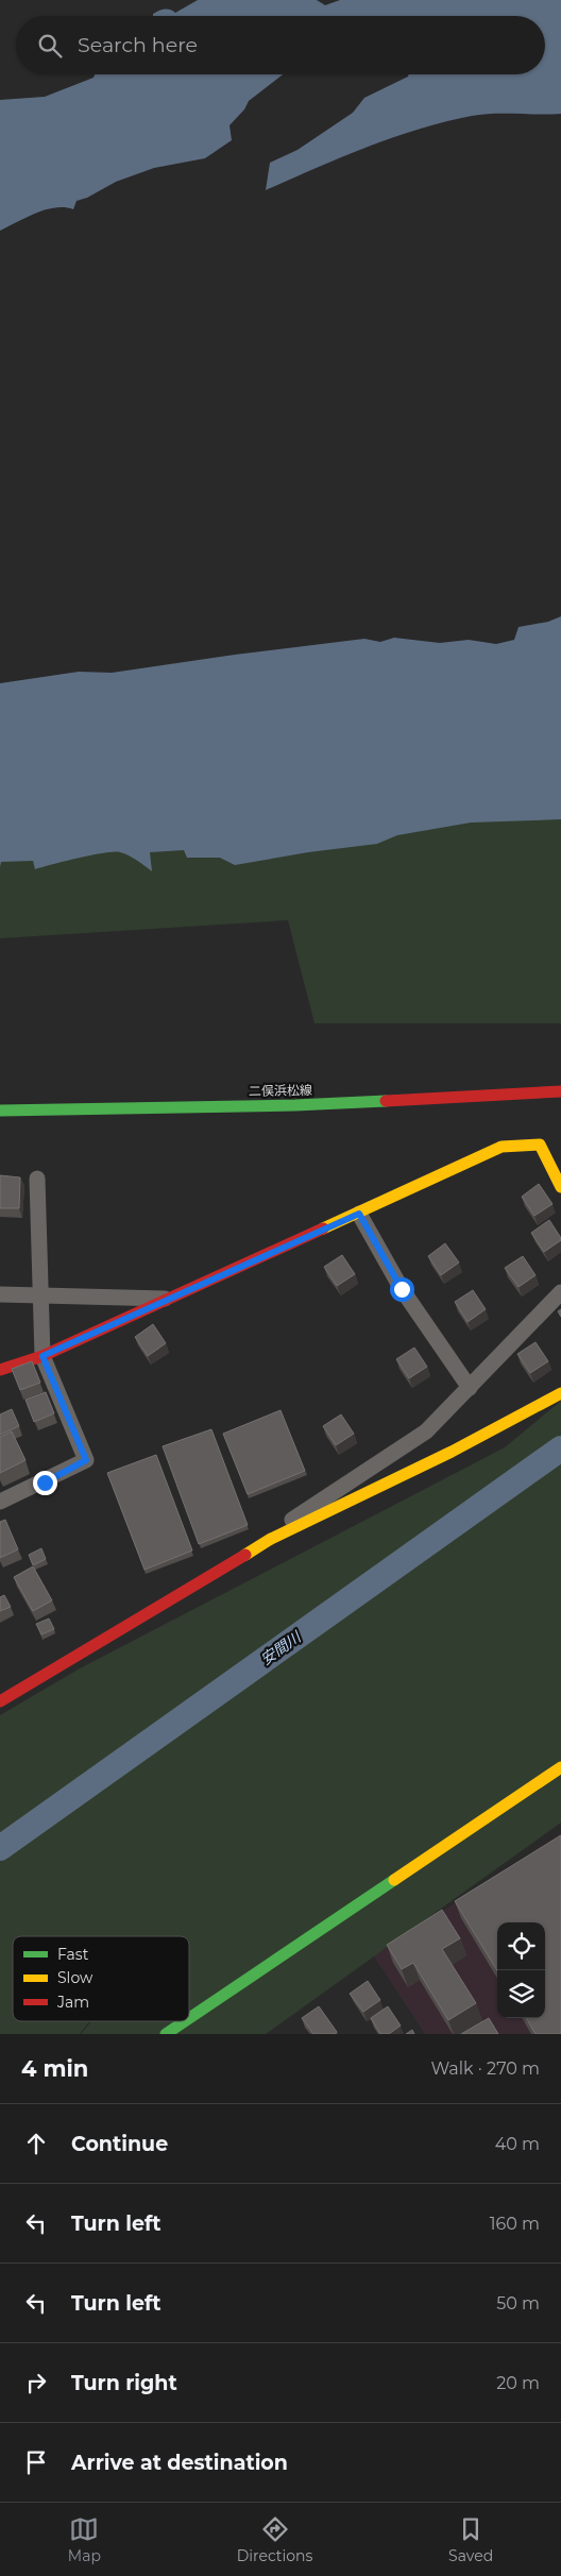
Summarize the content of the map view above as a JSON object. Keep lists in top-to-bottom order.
{
  "streets": {
    "street": ["二俣浜松線"]
  },
  "water": ["安間川"],
  "legend": ["Fast", "Slow", "Jam"],
  "page": {
    "search": "Search here",
    "heading": ["4 min", "Walk · 270 m"],
    "list": [
      ["Continue", "40 m"],
      ["Turn left", "160 m"],
      ["Turn left", "50 m"],
      ["Turn right", "20 m"],
      "Arrive at destination"
    ],
    "nav": ["Map", "Directions", "Saved"]
  }
}
